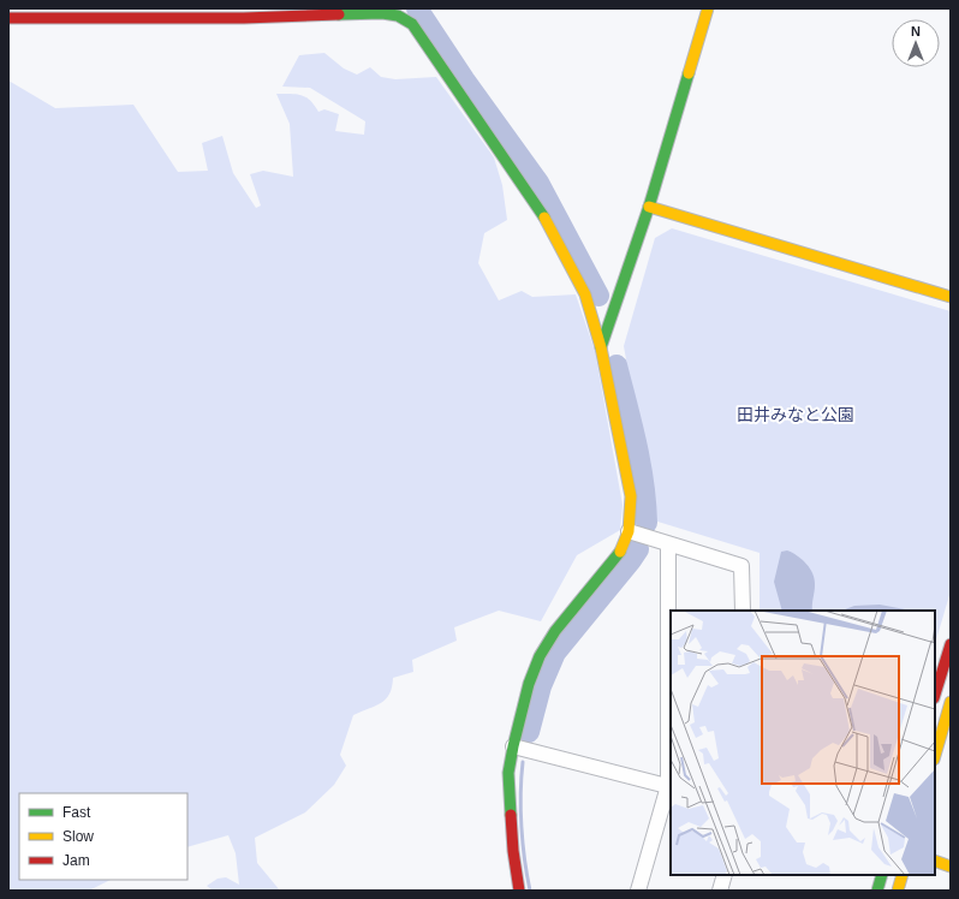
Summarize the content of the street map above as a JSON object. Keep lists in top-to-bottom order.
{
  "parks": ["田井みなと公園"],
  "legend": ["Fast", "Slow", "Jam"],
  "north": "top"
}
